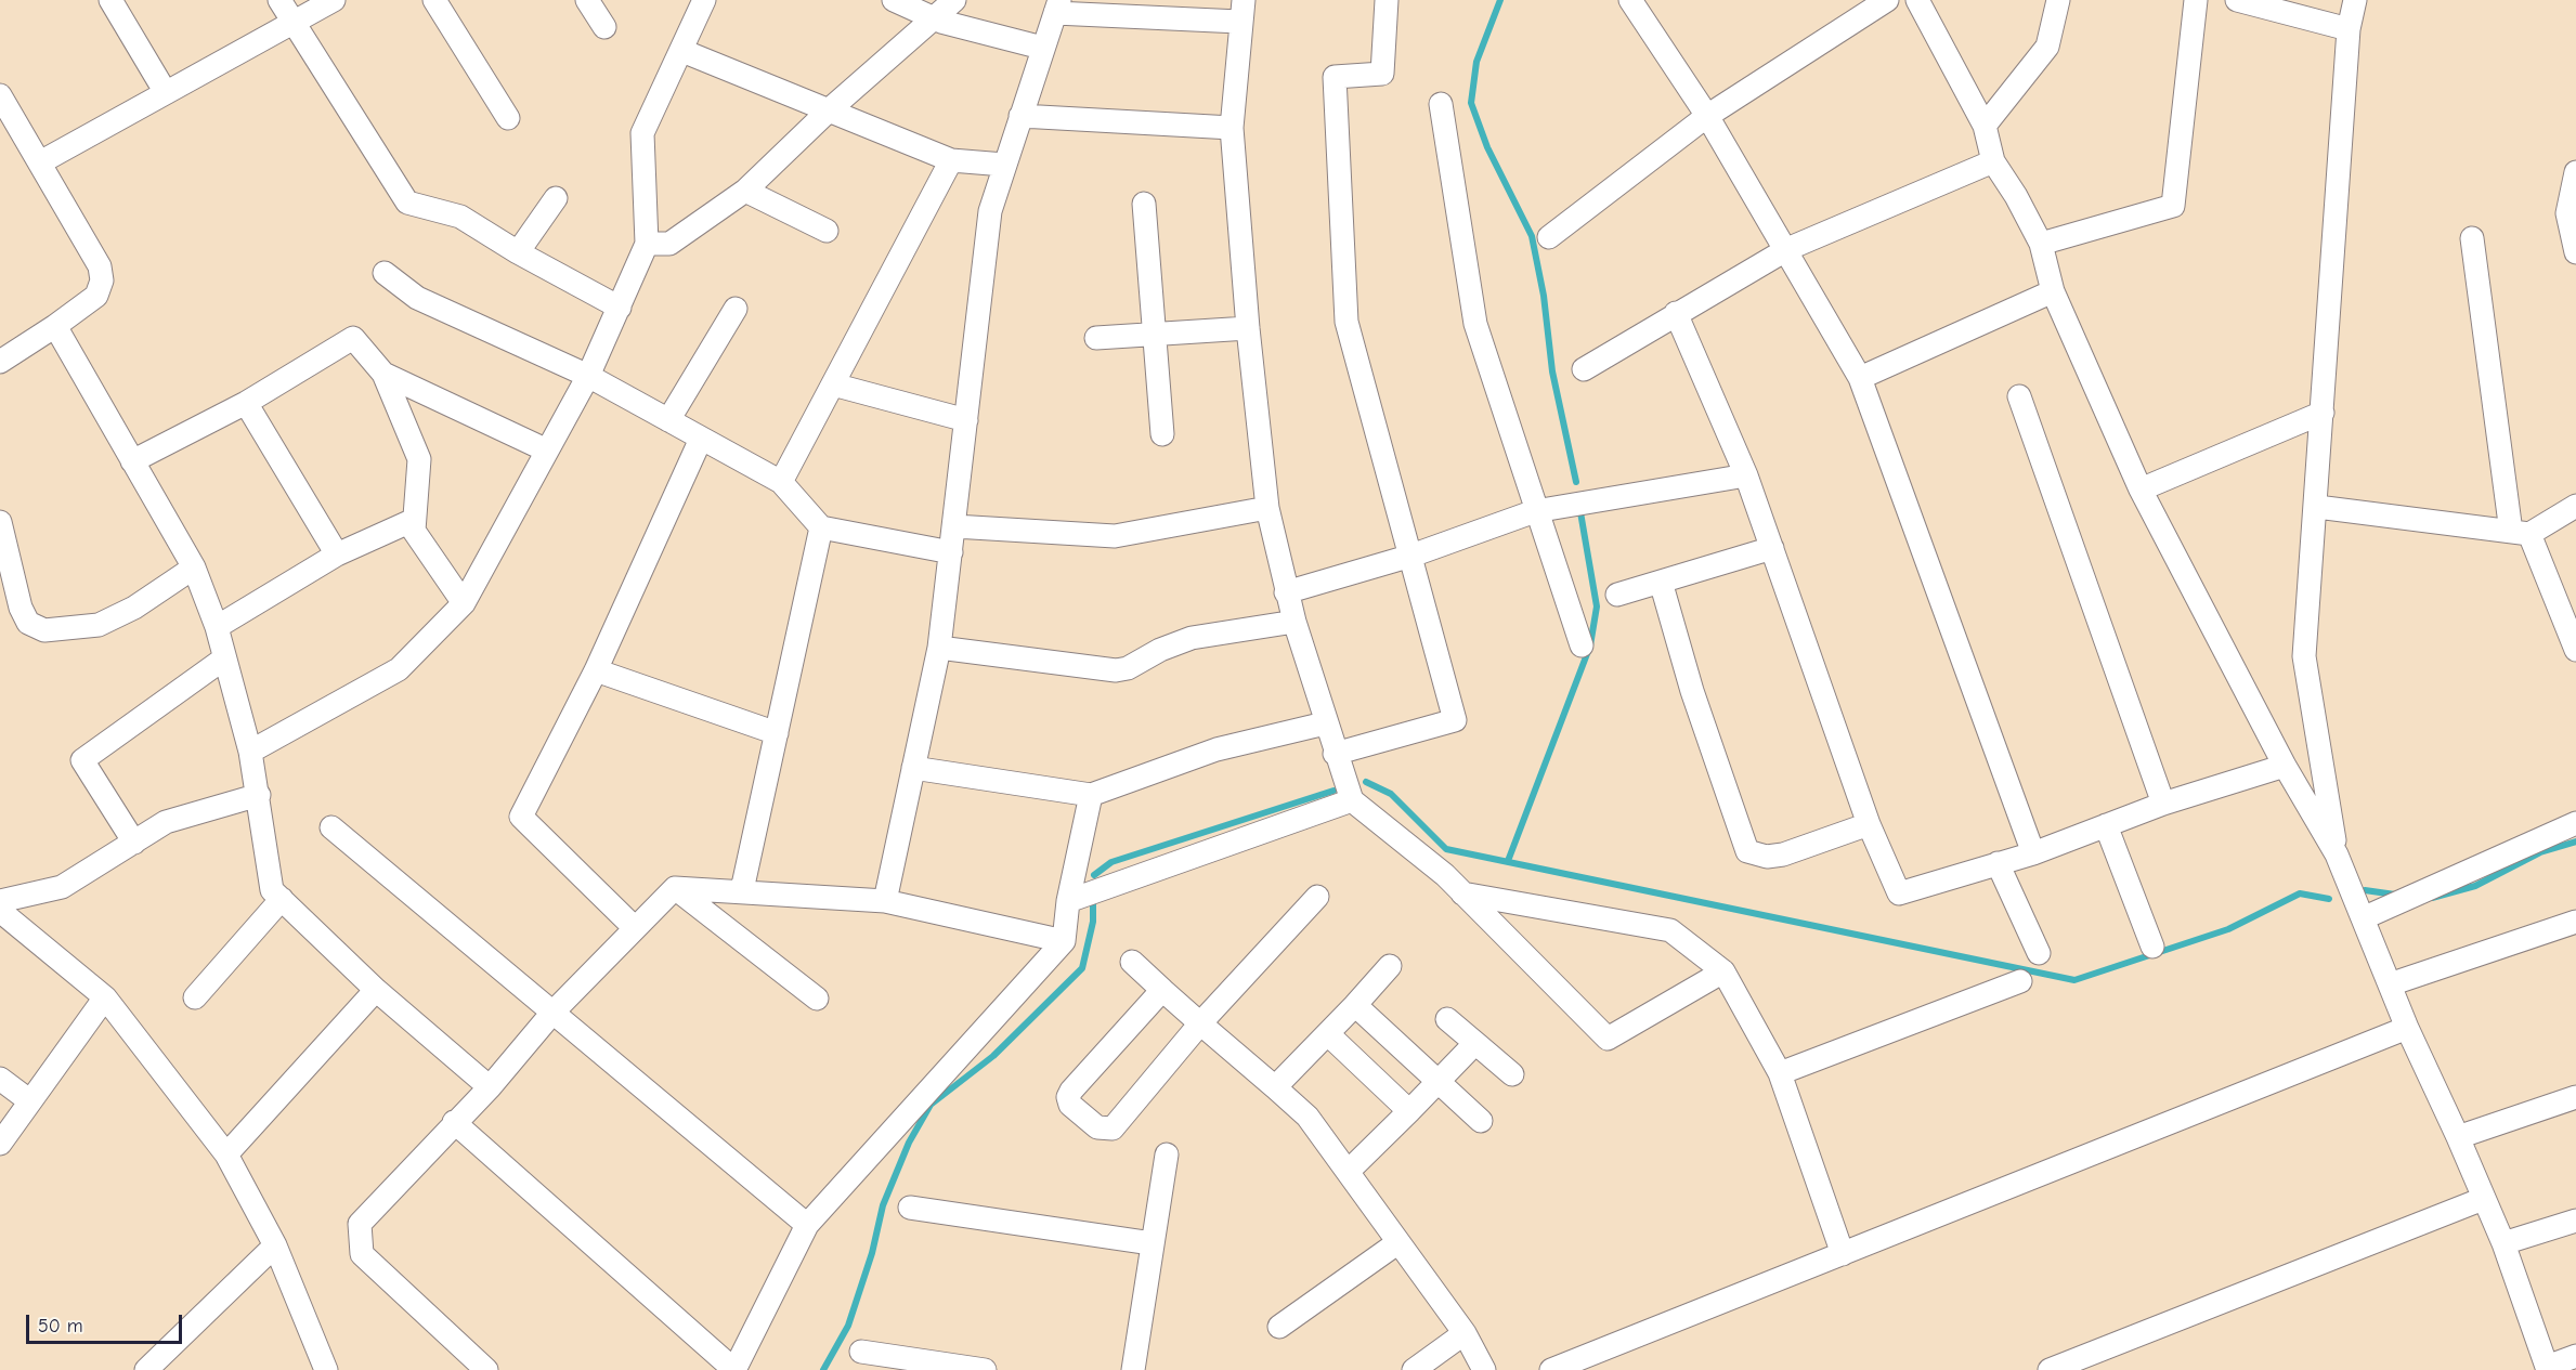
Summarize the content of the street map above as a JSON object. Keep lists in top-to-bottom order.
{
  "scale_bar": "50 m"
}
